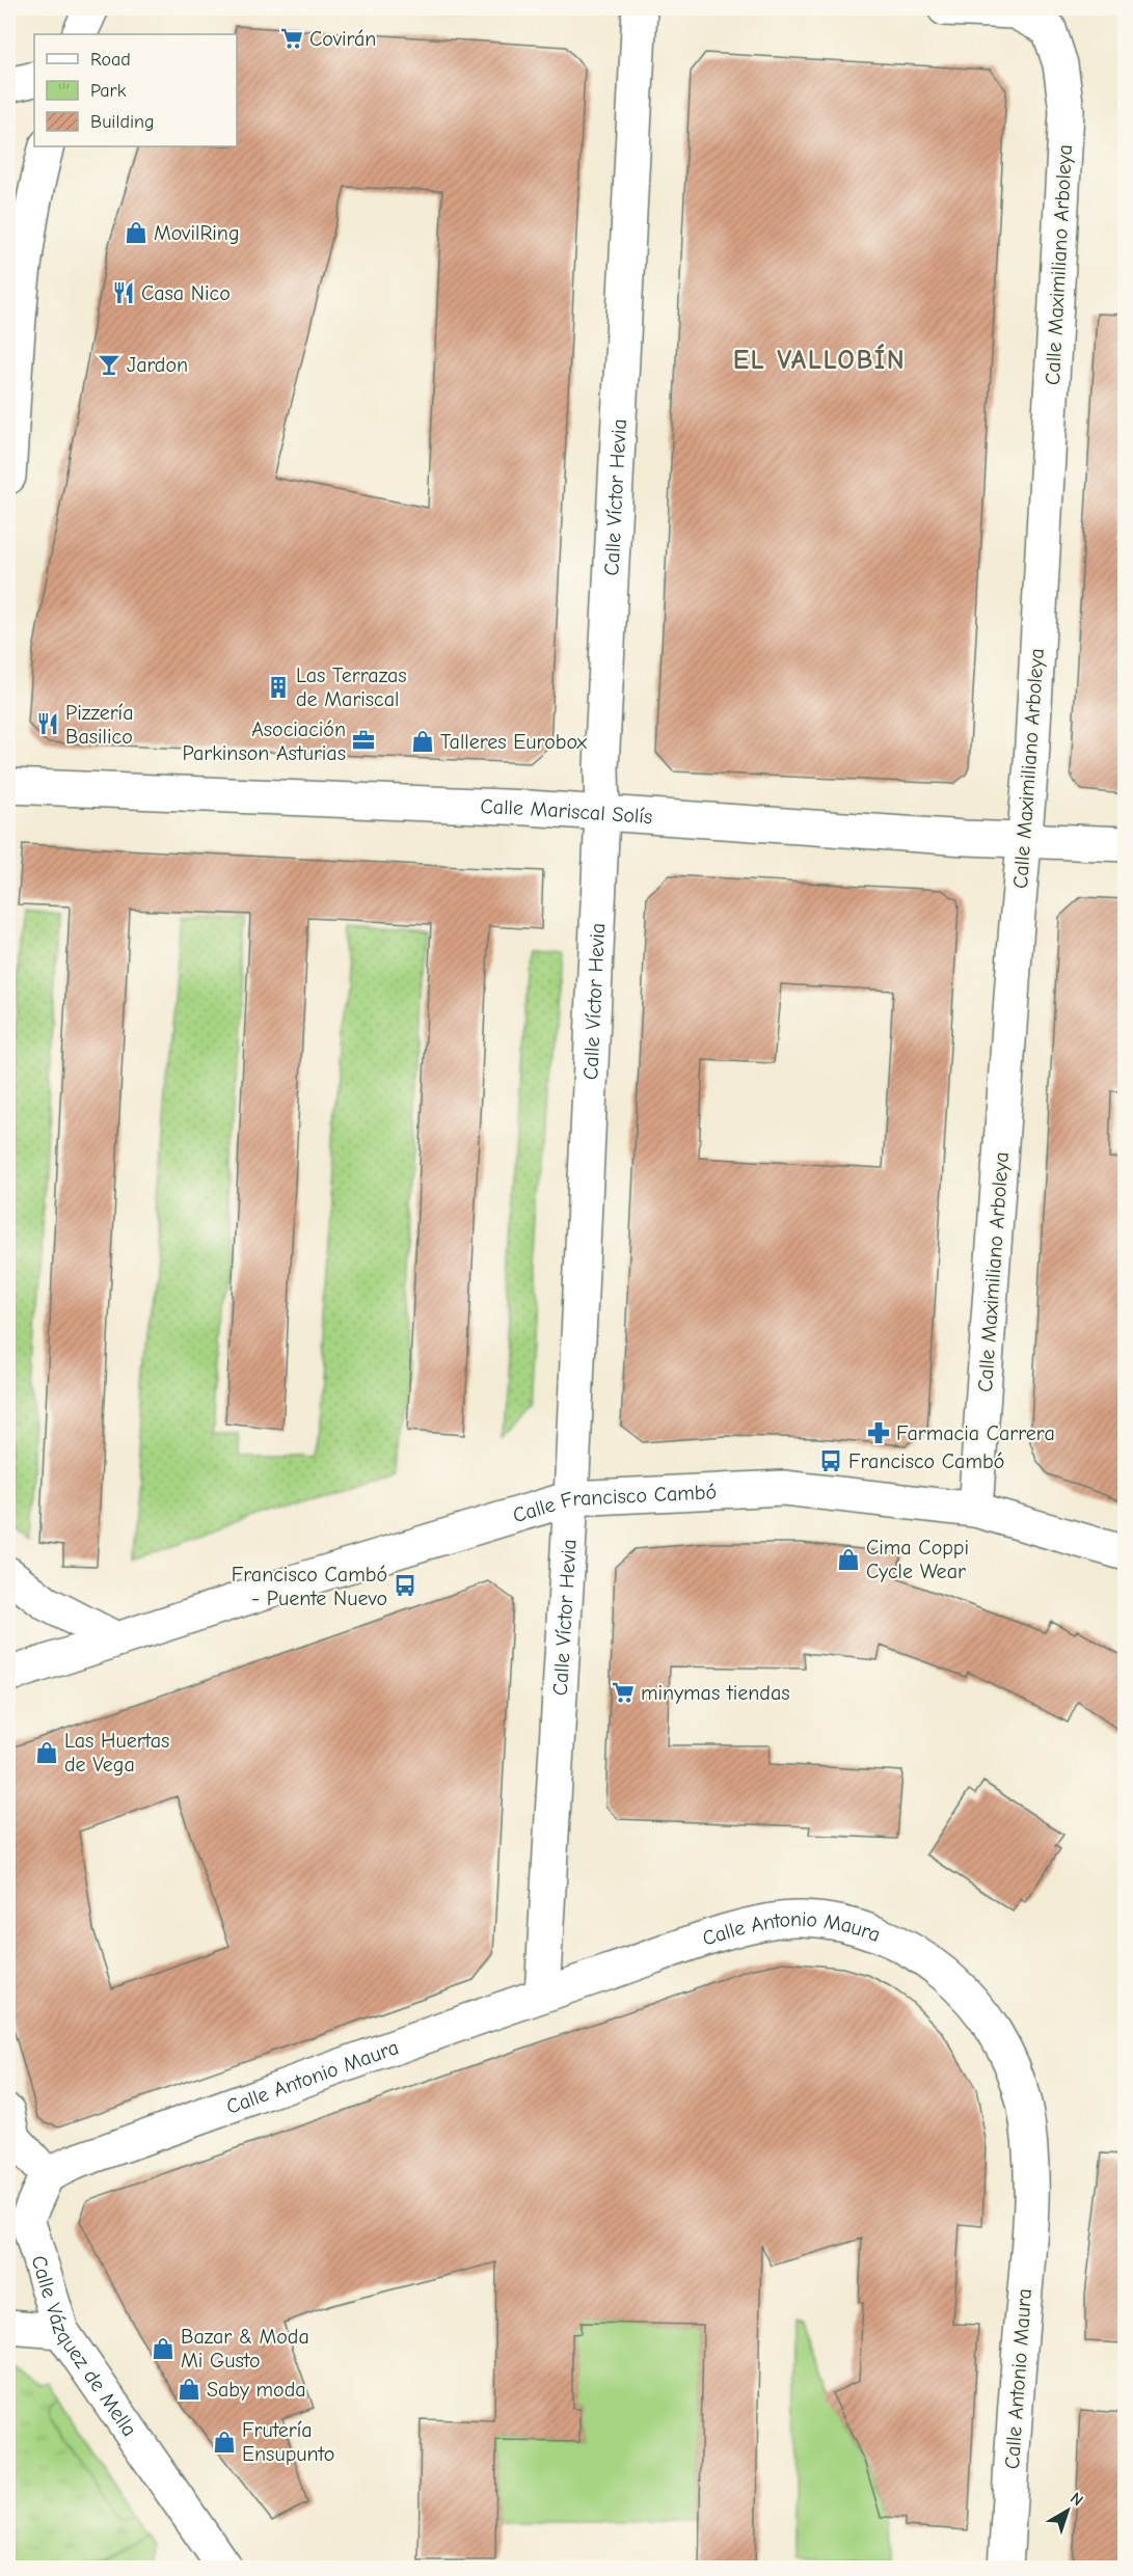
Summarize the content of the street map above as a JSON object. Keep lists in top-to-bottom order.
{
  "streets": {
    "street": [
      "Calle Maximiliano Arboleya",
      "Calle Víctor Hevia",
      "Calle Mariscal Solís",
      "Calle Francisco Cambó",
      "Calle Antonio Maura",
      "Calle Vázquez de Mella"
    ]
  },
  "crossings": [
    ["Calle Maximiliano Arboleya", "Calle Mariscal Solís"],
    ["Calle Maximiliano Arboleya", "Calle Francisco Cambó"],
    ["Calle Víctor Hevia", "Calle Mariscal Solís"],
    ["Calle Víctor Hevia", "Calle Francisco Cambó"],
    ["Calle Víctor Hevia", "Calle Antonio Maura"],
    ["Calle Antonio Maura", "Calle Vázquez de Mella"]
  ],
  "districts": ["EL VALLOBÍN"],
  "places": {
    "supermarket": ["Covirán", "minymas tiendas"],
    "shop": [
      "MovilRing",
      "Talleres Eurobox",
      "Cima Coppi Cycle Wear",
      "Las Huertas de Vega",
      "Bazar & Moda Mi Gusto",
      "Saby moda",
      "Frutería Ensupunto"
    ],
    "restaurant": ["Casa Nico", "Pizzería Basilico"],
    "bar": ["Jardon"],
    "building": ["Las Terrazas de Mariscal"],
    "office": ["Asociación Parkinson Asturias"],
    "pharmacy": ["Farmacia Carrera"],
    "bus stop": ["Francisco Cambó", "Francisco Cambó - Puente Nuevo"]
  },
  "legend": ["Road", "Park", "Building"],
  "north": "top right"
}
